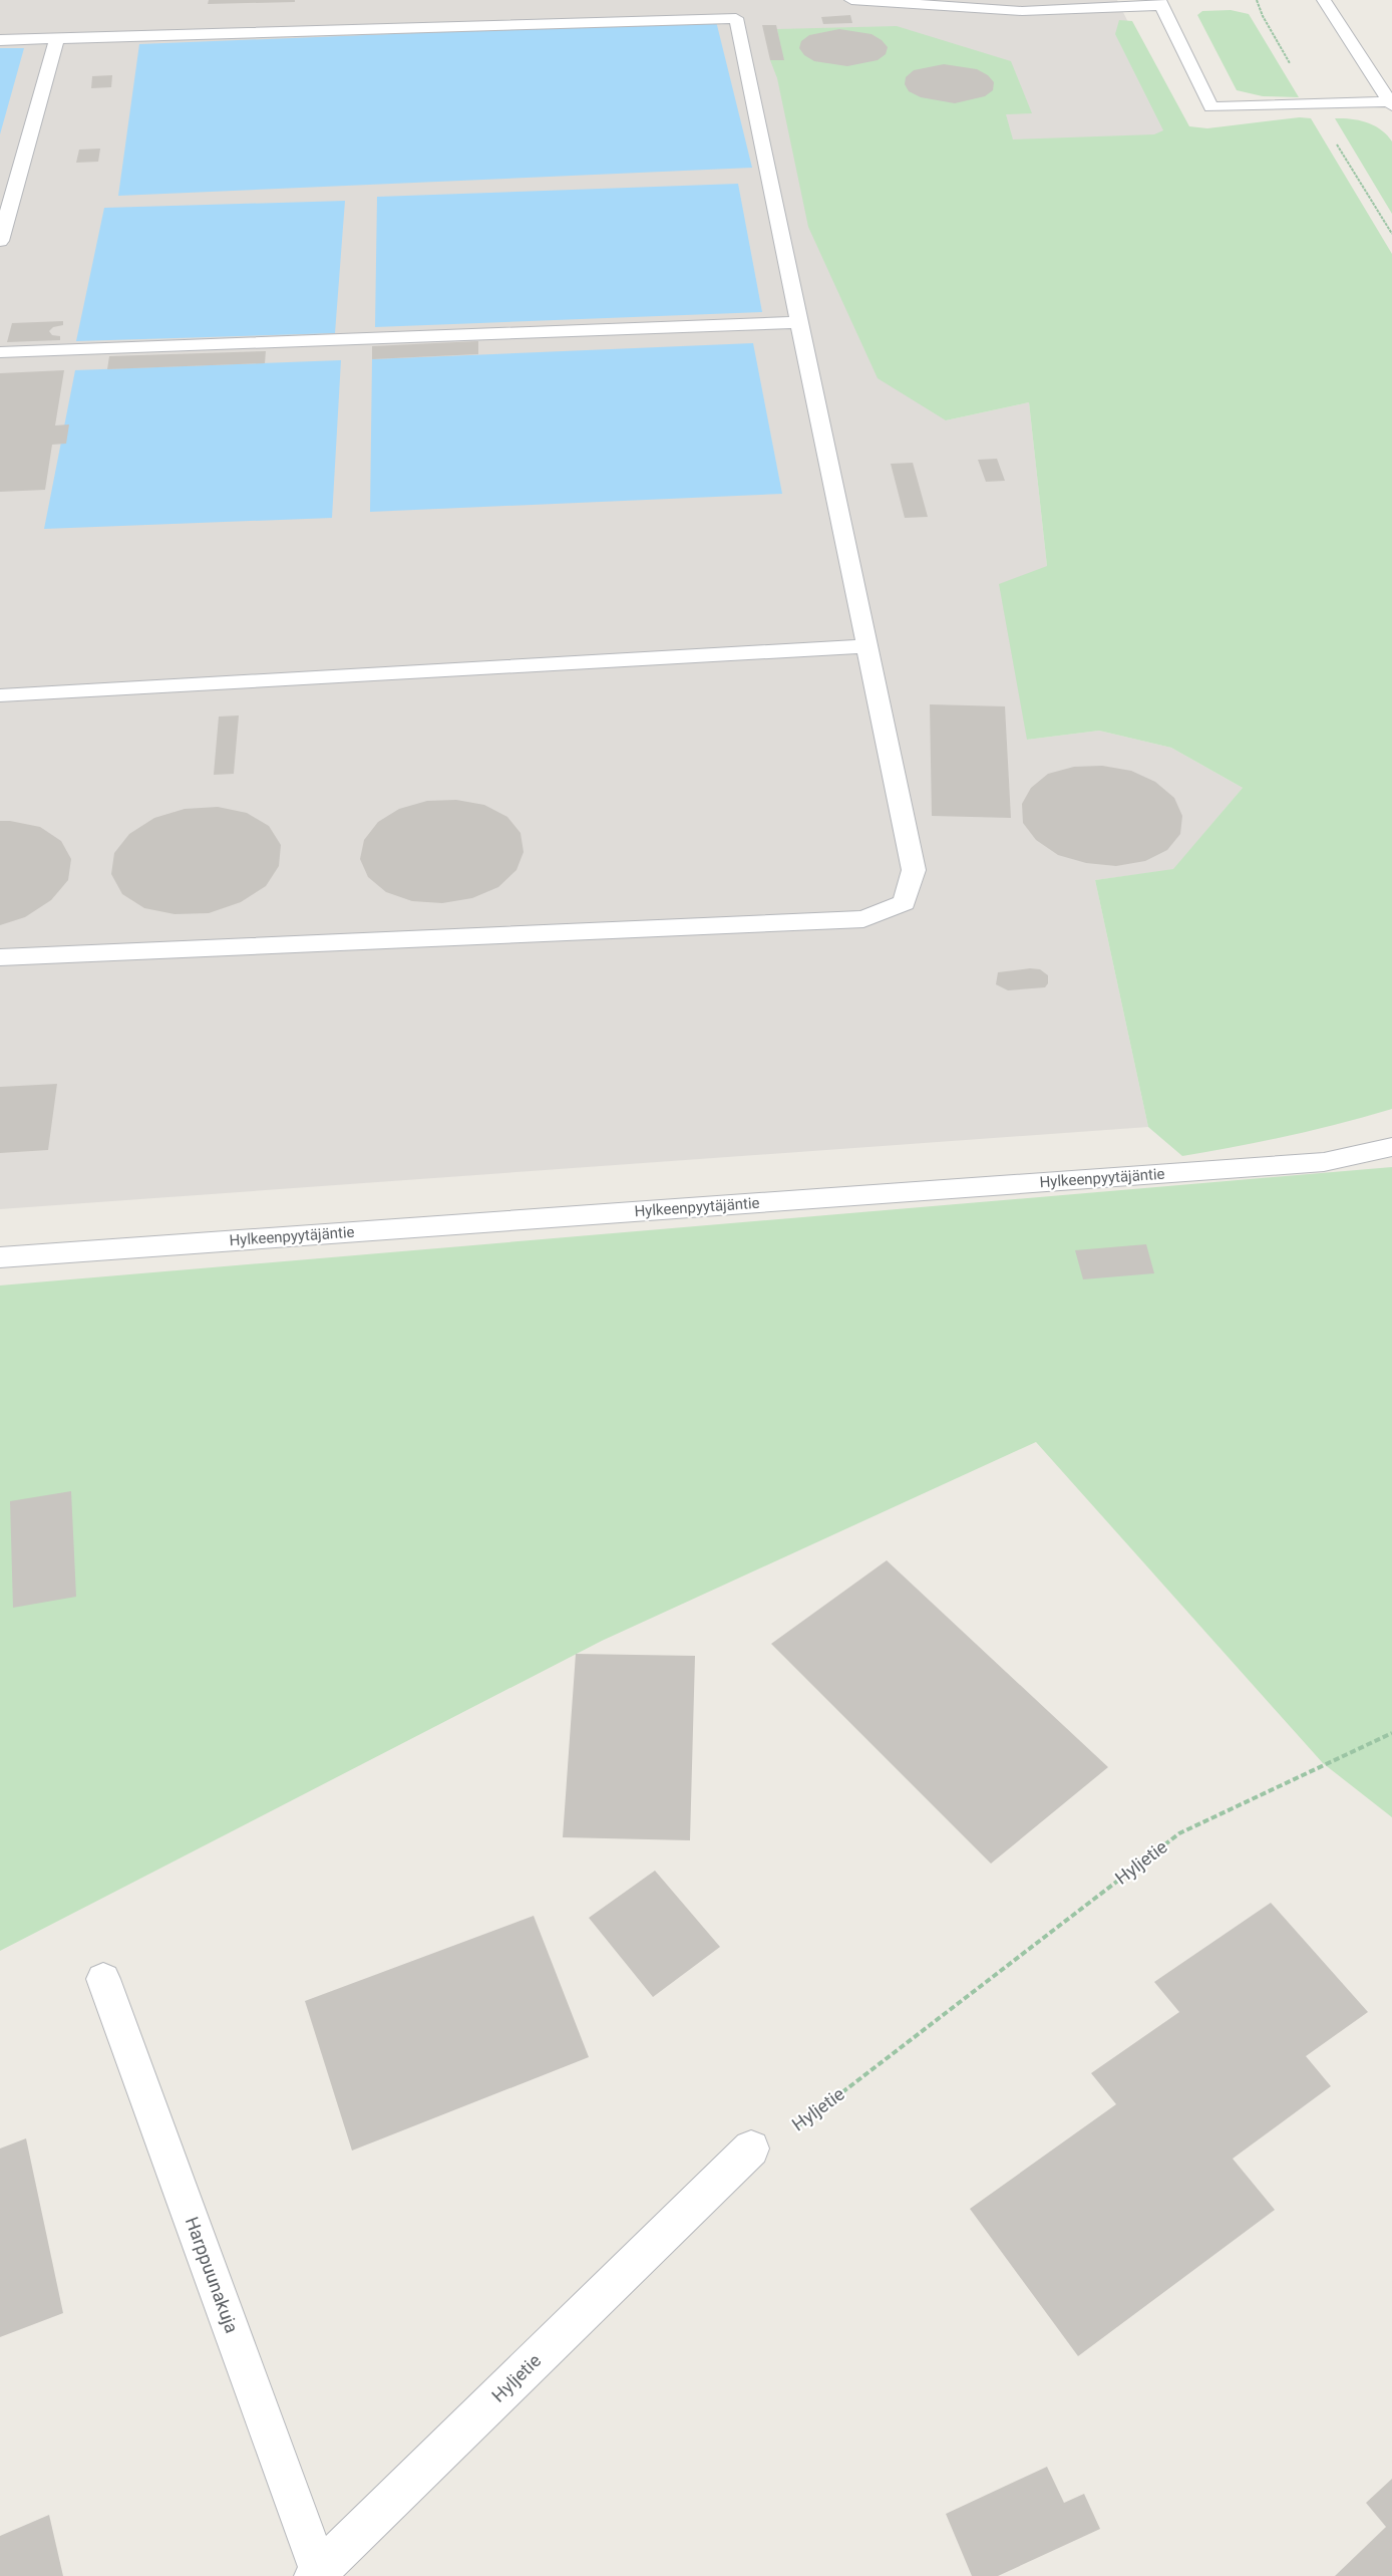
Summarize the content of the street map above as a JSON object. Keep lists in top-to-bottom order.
{
  "streets": {
    "street": ["Hylkeenpyytäjäntie", "Hyljetie", "Harppuunakuja"]
  },
  "crossings": [
    ["Hyljetie", "Harppuunakuja"]
  ]
}
